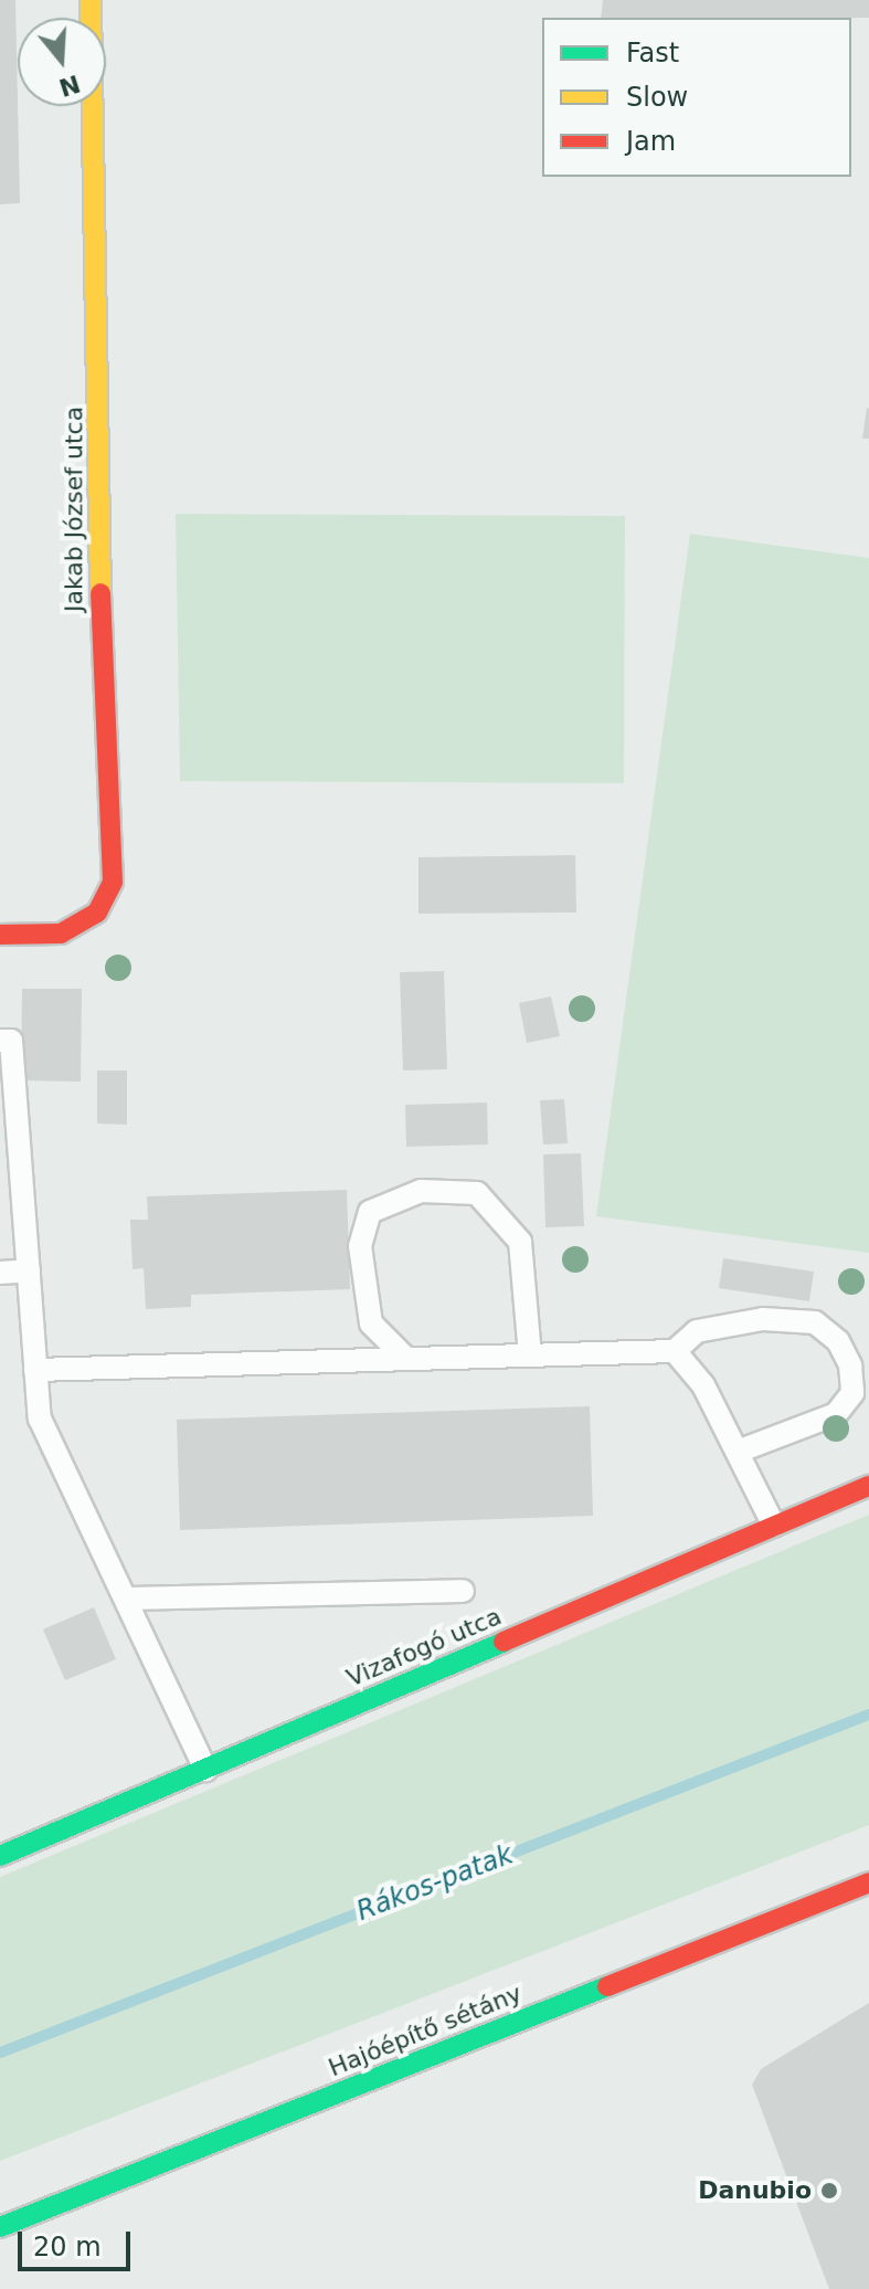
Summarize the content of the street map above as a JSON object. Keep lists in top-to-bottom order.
{
  "streets": {
    "street": ["Jakab József utca", "Vizafogó utca", "Hajóépítő sétány"]
  },
  "water": ["Rákos-patak"],
  "places": ["Danubio"],
  "legend": ["Fast", "Slow", "Jam"],
  "scale_bar": "20 m",
  "north": "bottom"
}
